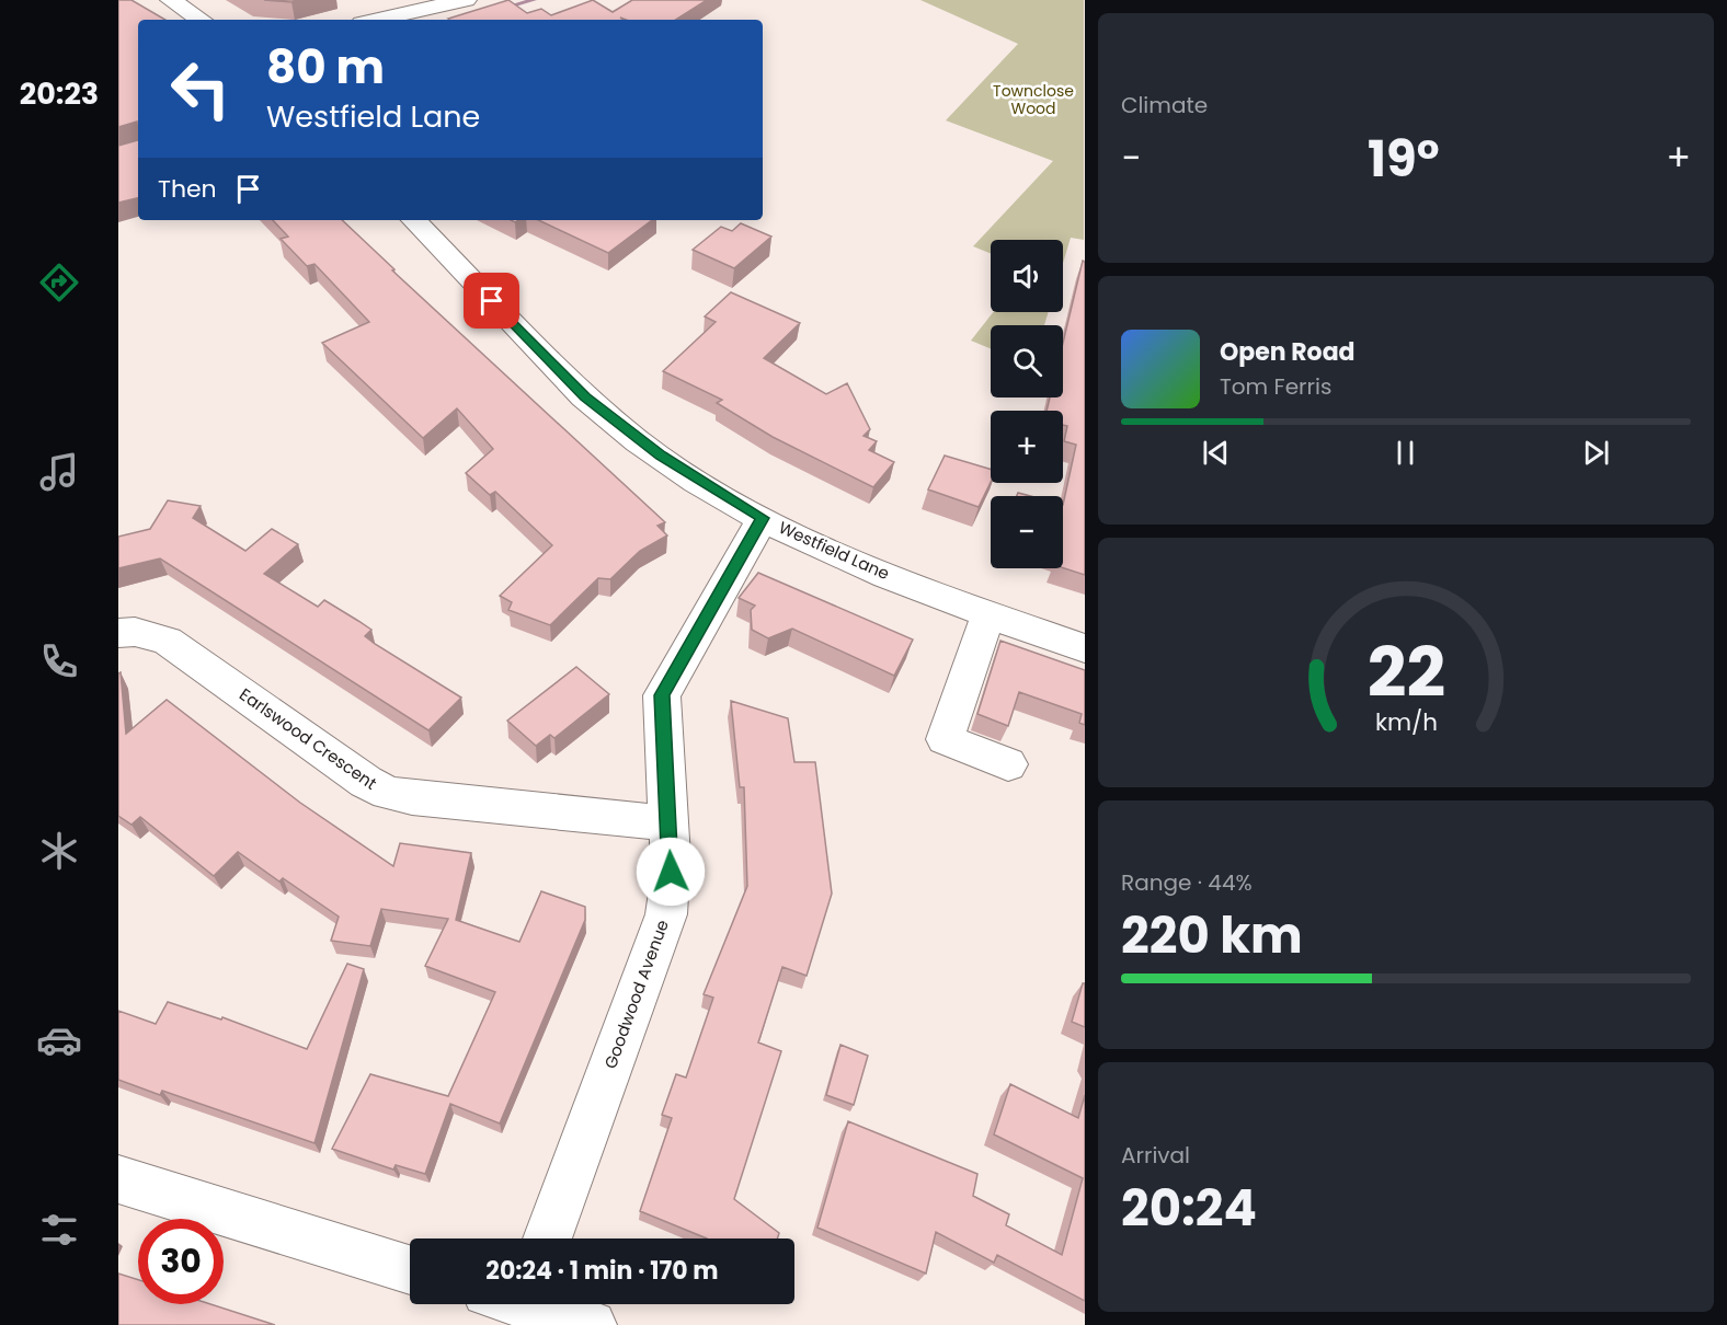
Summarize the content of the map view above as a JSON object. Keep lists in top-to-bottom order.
{
  "streets": {
    "street": ["Westfield Lane", "Earlswood Crescent", "Goodwood Avenue"]
  },
  "crossings": [
    ["Westfield Lane", "Goodwood Avenue"],
    ["Earlswood Crescent", "Goodwood Avenue"]
  ],
  "parks": ["Townclose Wood"],
  "page": {
    "tabs": "20:23",
    "tile": [
      "Climate",
      ["Range · 44%", "220 km"],
      ["Arrival", "20:24"]
    ],
    "turn": ["80 m", "Westfield Lane"],
    "heat": ["−", "19°", "+"],
    "then": "Then",
    "map_buttons": ["+", "−"],
    "song": ["Open Road", "Tom Ferris"],
    "limit": "30",
    "trip": "20:24 · 1 min · 170 m",
    "gauge": ["22", "km/h"]
  }
}
